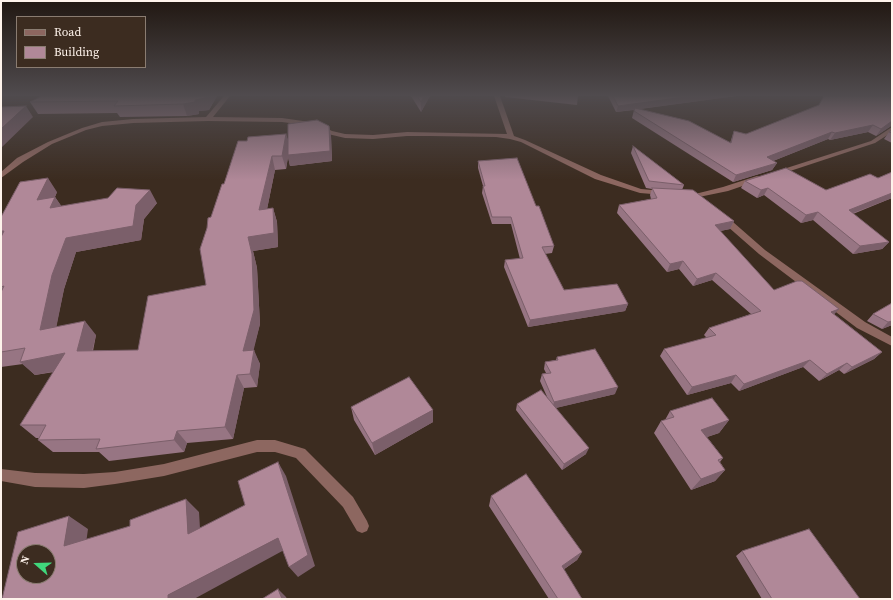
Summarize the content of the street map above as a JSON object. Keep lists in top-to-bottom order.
{
  "legend": ["Road", "Building"],
  "north": "left"
}
